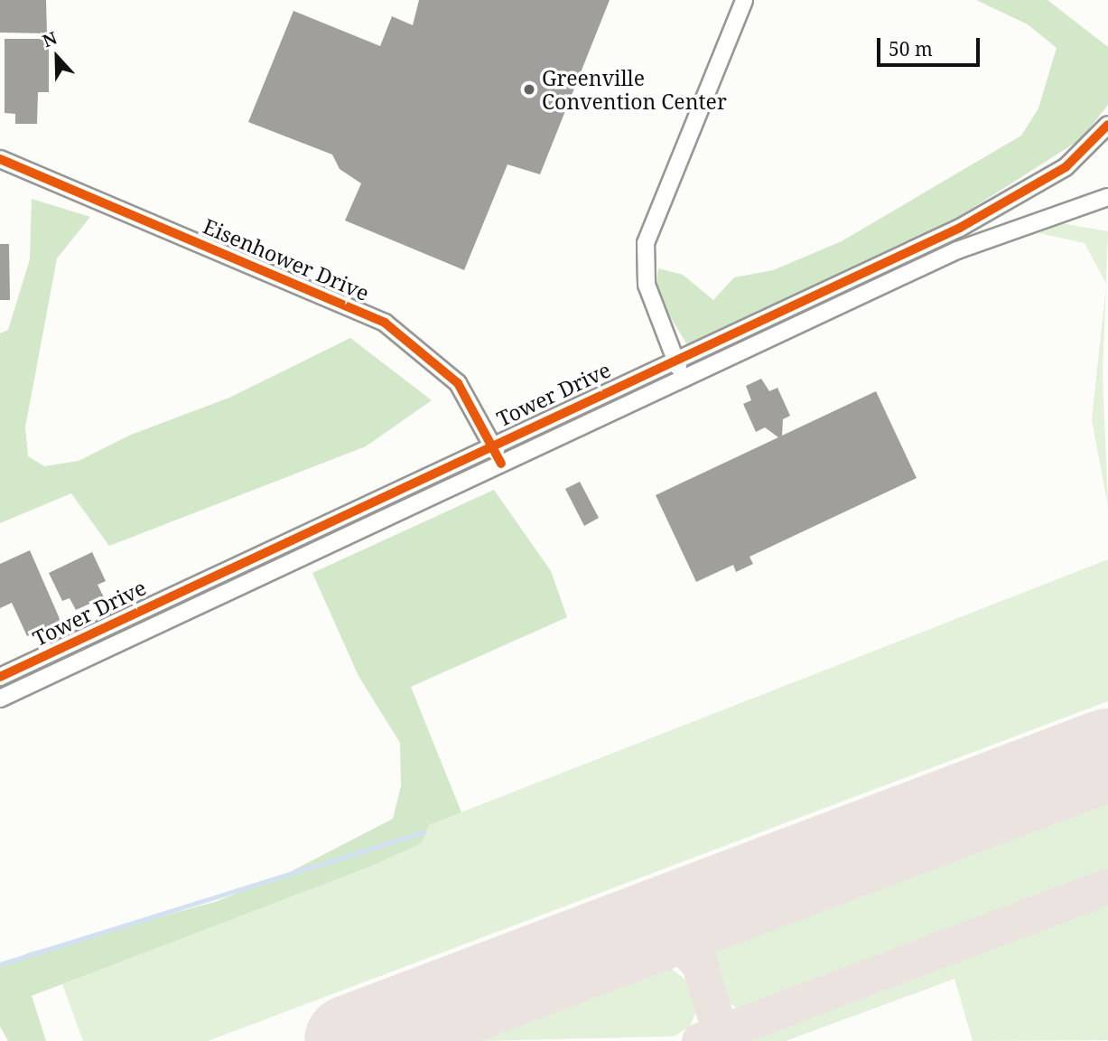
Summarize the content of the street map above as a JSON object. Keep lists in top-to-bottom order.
{
  "streets": {
    "street": ["Eisenhower Drive", "Tower Drive"]
  },
  "crossings": [
    ["Eisenhower Drive", "Tower Drive"]
  ],
  "places": ["Greenville Convention Center"],
  "scale_bar": "50 m",
  "north": "top"
}
